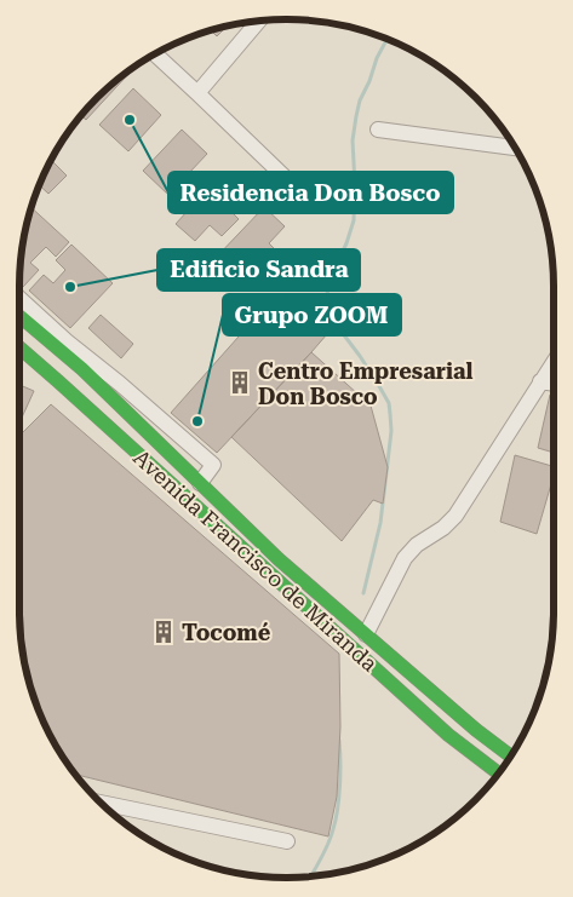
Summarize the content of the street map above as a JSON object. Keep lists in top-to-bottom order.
{
  "streets": {
    "main road": ["Avenida Francisco de Miranda"]
  },
  "places": {
    "other": ["Residencia Don Bosco", "Edificio Sandra", "Grupo ZOOM"],
    "building": ["Centro Empresarial Don Bosco", "Tocomé"]
  }
}
